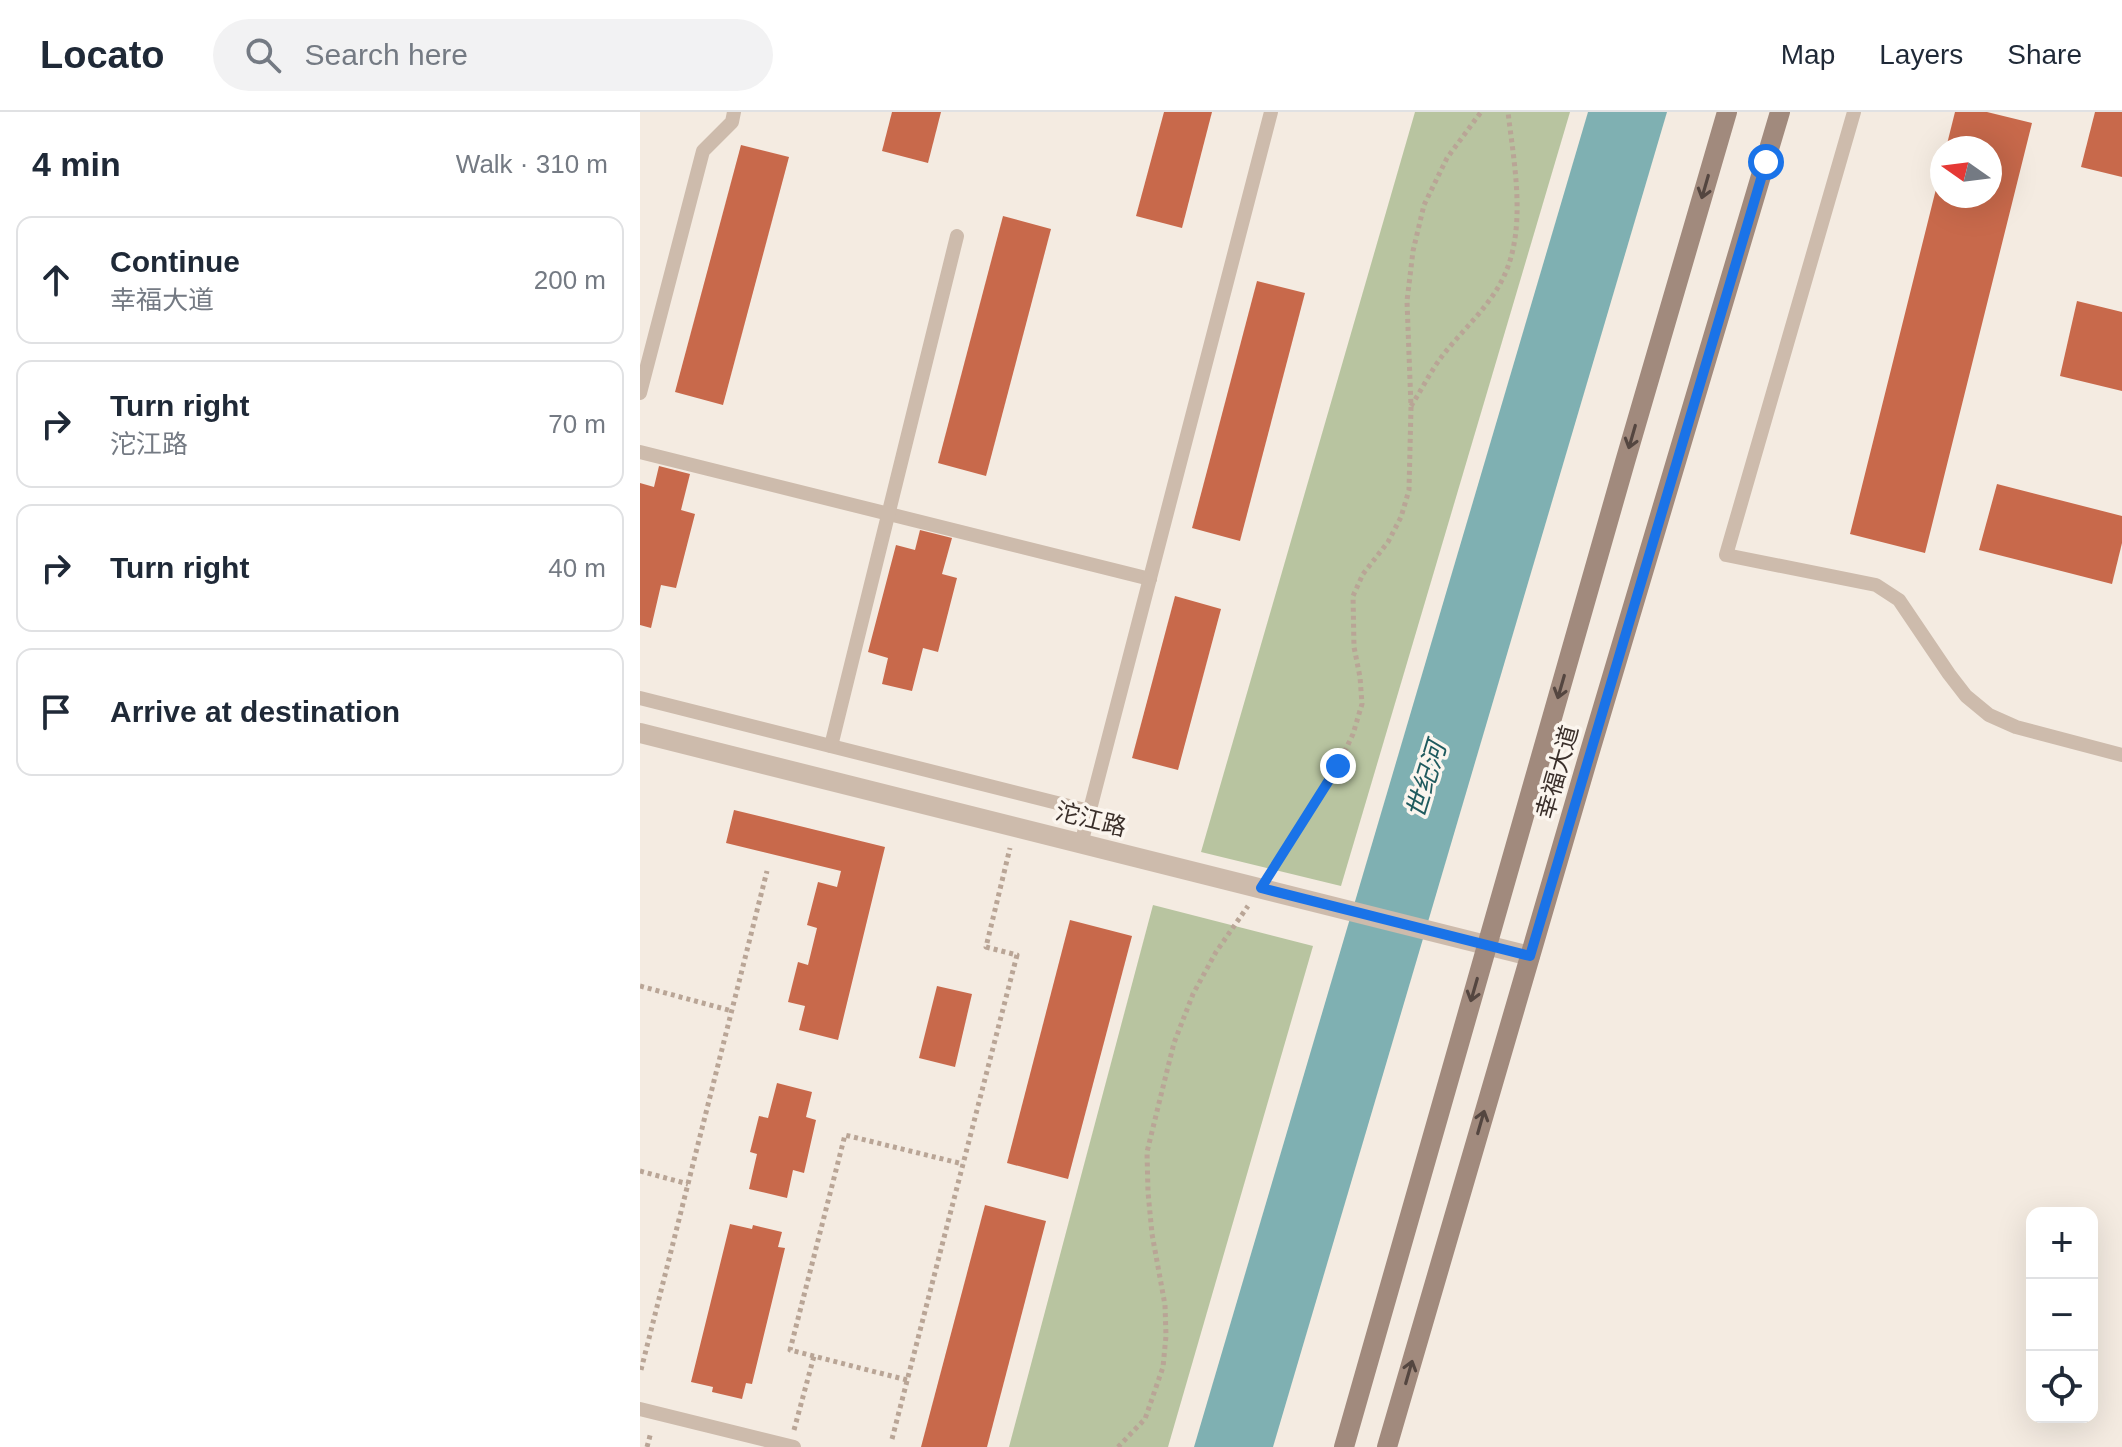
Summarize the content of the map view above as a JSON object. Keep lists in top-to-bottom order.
{
  "streets": {
    "main road": ["幸福大道"],
    "street": ["沱江路"]
  },
  "crossings": [
    ["幸福大道", "沱江路"]
  ],
  "water": ["世纪河"],
  "north": "left",
  "page": {
    "header": "Locato",
    "search": "Search here",
    "nav": ["Map", "Layers", "Share"],
    "heading": ["4 min", "Walk · 310 m"],
    "list": [
      ["Continue", "幸福大道", "200 m"],
      ["Turn right", "沱江路", "70 m"],
      ["Turn right", "40 m"],
      "Arrive at destination"
    ],
    "map_buttons": ["+", "−"]
  }
}
